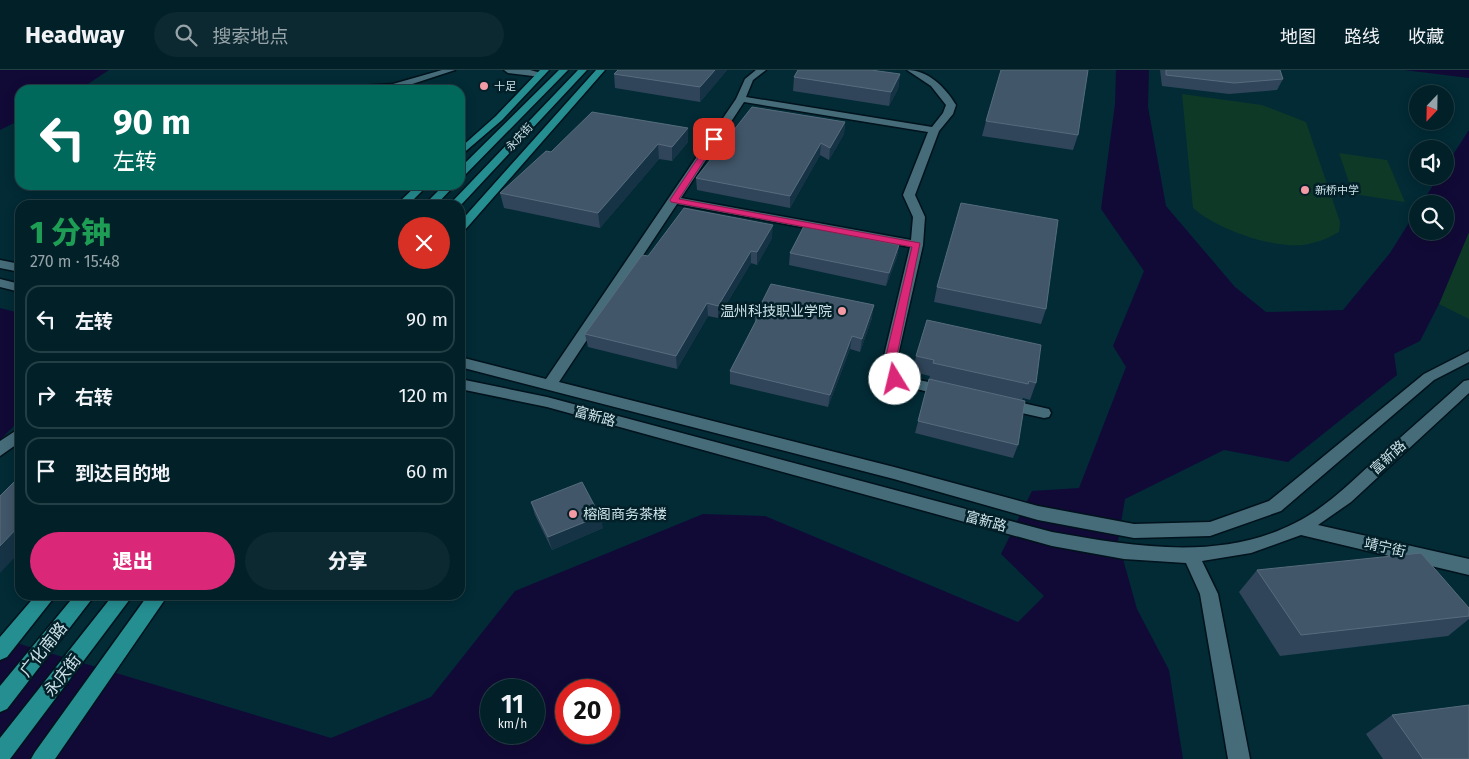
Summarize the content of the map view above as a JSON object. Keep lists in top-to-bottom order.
{
  "streets": {
    "main road": ["永庆街", "广化南路"],
    "street": ["富新路", "靖宁街"]
  },
  "crossings": [
    ["富新路", "靖宁街"]
  ],
  "places": [
    "十足",
    "新桥中学",
    "温州科技职业学院",
    "榕阁商务茶楼"
  ],
  "north": "bottom",
  "page": {
    "header": "Headway",
    "search": "搜索地点",
    "nav": ["地图", "路线", "收藏"],
    "turn": ["90 m", "左转"],
    "heading": ["1 分钟", "270 m · 15:48"],
    "list": [
      {
        "name": "左转",
        "value": "90 m"
      },
      {
        "name": "右转",
        "value": "120 m"
      },
      {
        "name": "到达目的地",
        "value": "60 m"
      }
    ],
    "buttons": ["退出", "分享"],
    "speed": "11 km/h",
    "limit": "20"
  }
}
